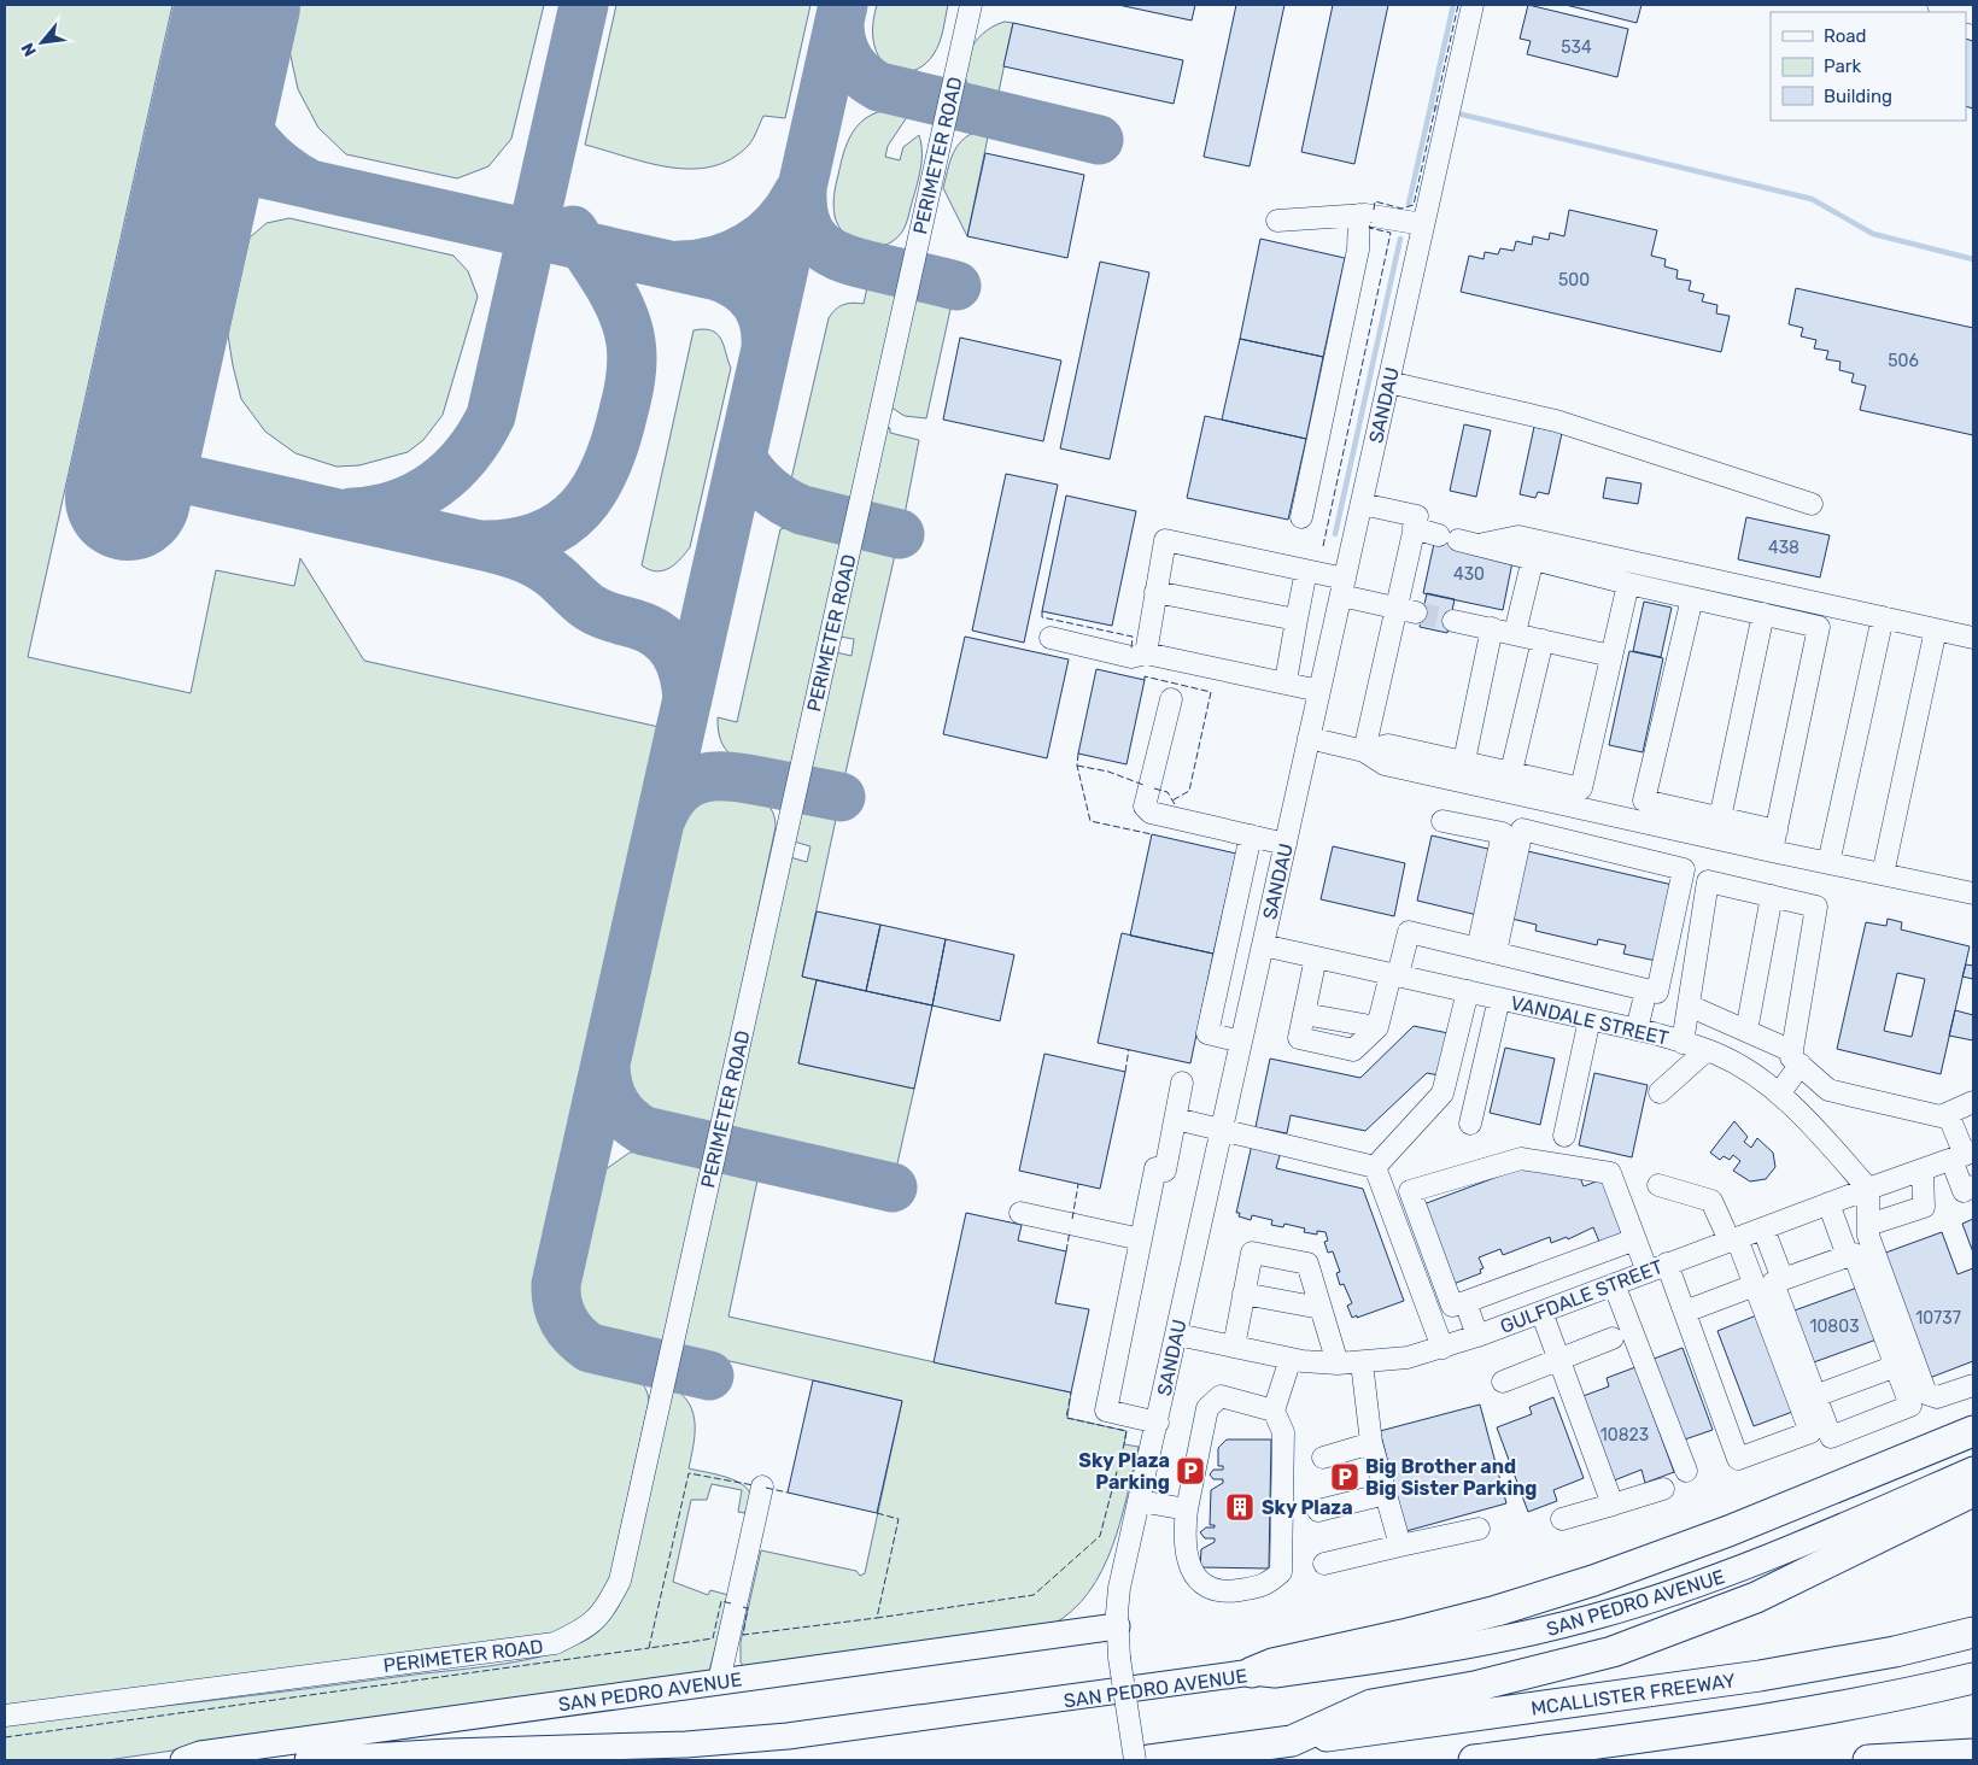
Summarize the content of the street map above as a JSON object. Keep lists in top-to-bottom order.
{
  "streets": {
    "highway": ["MCALLISTER FREEWAY"],
    "main road": ["SAN PEDRO AVENUE"],
    "street": [
      "PERIMETER ROAD",
      "SANDAU",
      "VANDALE STREET",
      "GULFDALE STREET"
    ]
  },
  "crossings": [
    ["SANDAU", "VANDALE STREET"],
    ["SANDAU", "GULFDALE STREET"],
    ["SANDAU", "SAN PEDRO AVENUE"],
    ["VANDALE STREET", "GULFDALE STREET"]
  ],
  "places": {
    "parking": ["Sky Plaza Parking", "Big Brother and Big Sister Parking"],
    "building": ["Sky Plaza"]
  },
  "house_numbers": [
    "534",
    "500",
    "506",
    "438",
    "430",
    "10737",
    "10803",
    "10823"
  ],
  "legend": ["Road", "Park", "Building"],
  "north": "bottom left"
}
